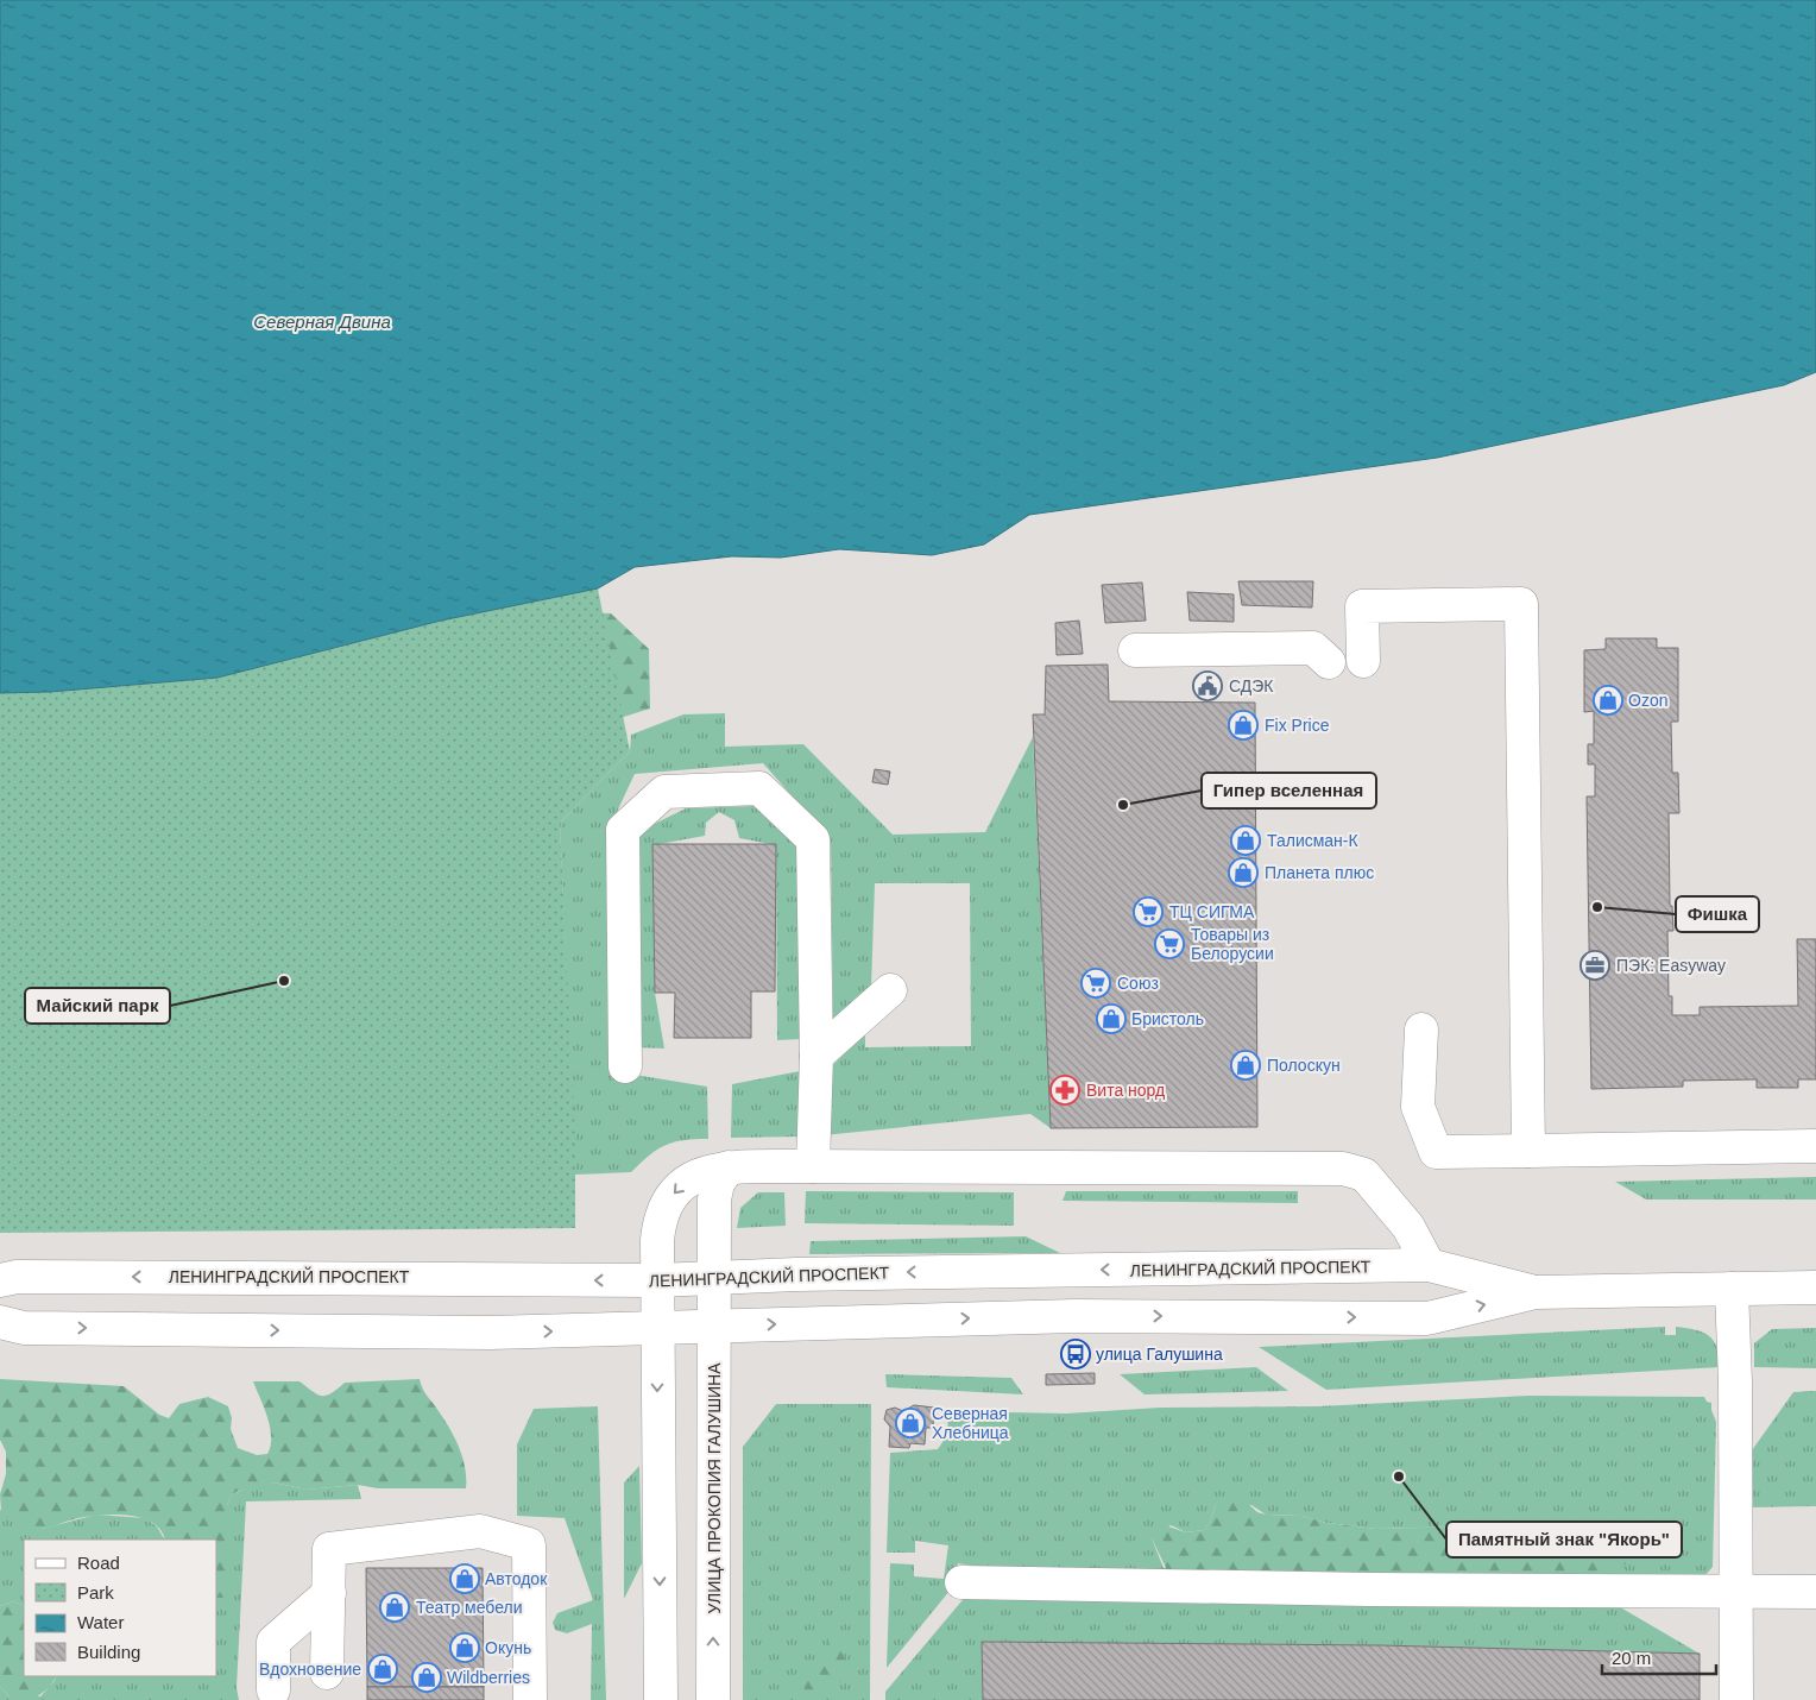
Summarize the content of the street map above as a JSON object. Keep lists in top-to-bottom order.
{
  "streets": {
    "main road": ["ЛЕНИНГРАДСКИЙ ПРОСПЕКТ", "УЛИЦА ПРОКОПИЯ ГАЛУШИНА"]
  },
  "crossings": [
    ["ЛЕНИНГРАДСКИЙ ПРОСПЕКТ", "УЛИЦА ПРОКОПИЯ ГАЛУШИНА"]
  ],
  "water": ["Северная Двина"],
  "places": {
    "public building": ["СДЭК"],
    "shop": [
      "Ozon",
      "Fix Price",
      "Талисман-К",
      "Планета плюс",
      "Бристоль",
      "Полоскун",
      "Северная Хлебница",
      "Автодок",
      "Театр мебели",
      "Окунь",
      "Вдохновение",
      "Wildberries"
    ],
    "other": [
      "Гипер вселенная",
      "Фишка",
      "Майский парк",
      "Памятный знак \"Якорь\""
    ],
    "supermarket": ["ТЦ СИГМА", "Товары из Белорусии", "Союз"],
    "office": ["ПЭК: Easyway"],
    "pharmacy": ["Вита норд"],
    "bus stop": ["улица Галушина"]
  },
  "legend": [
    "Road",
    "Park",
    "Water",
    "Building"
  ],
  "scale_bar": "20 m"
}
